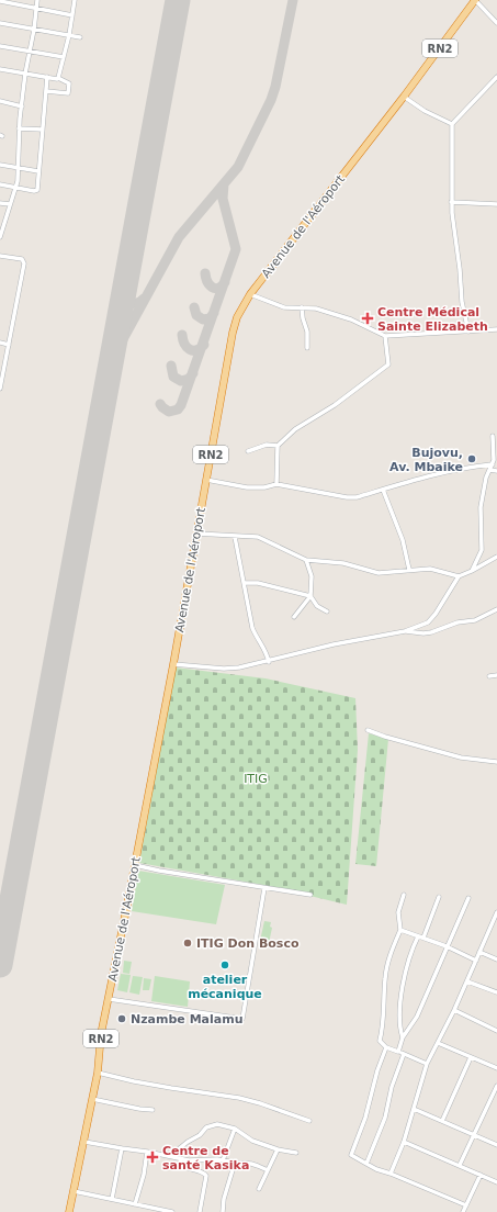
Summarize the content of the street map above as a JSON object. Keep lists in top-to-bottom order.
{
  "streets": {
    "highway": ["RN2", "Avenue de l'Aéroport"]
  },
  "parks": ["ITIG"],
  "places": {
    "health": ["Centre Médical Sainte Elizabeth", "Centre de santé Kasika"],
    "other": [
      "Bujovu, Av. Mbaike",
      "ITIG Don Bosco",
      "atelier mécanique",
      "Nzambe Malamu"
    ]
  }
}
